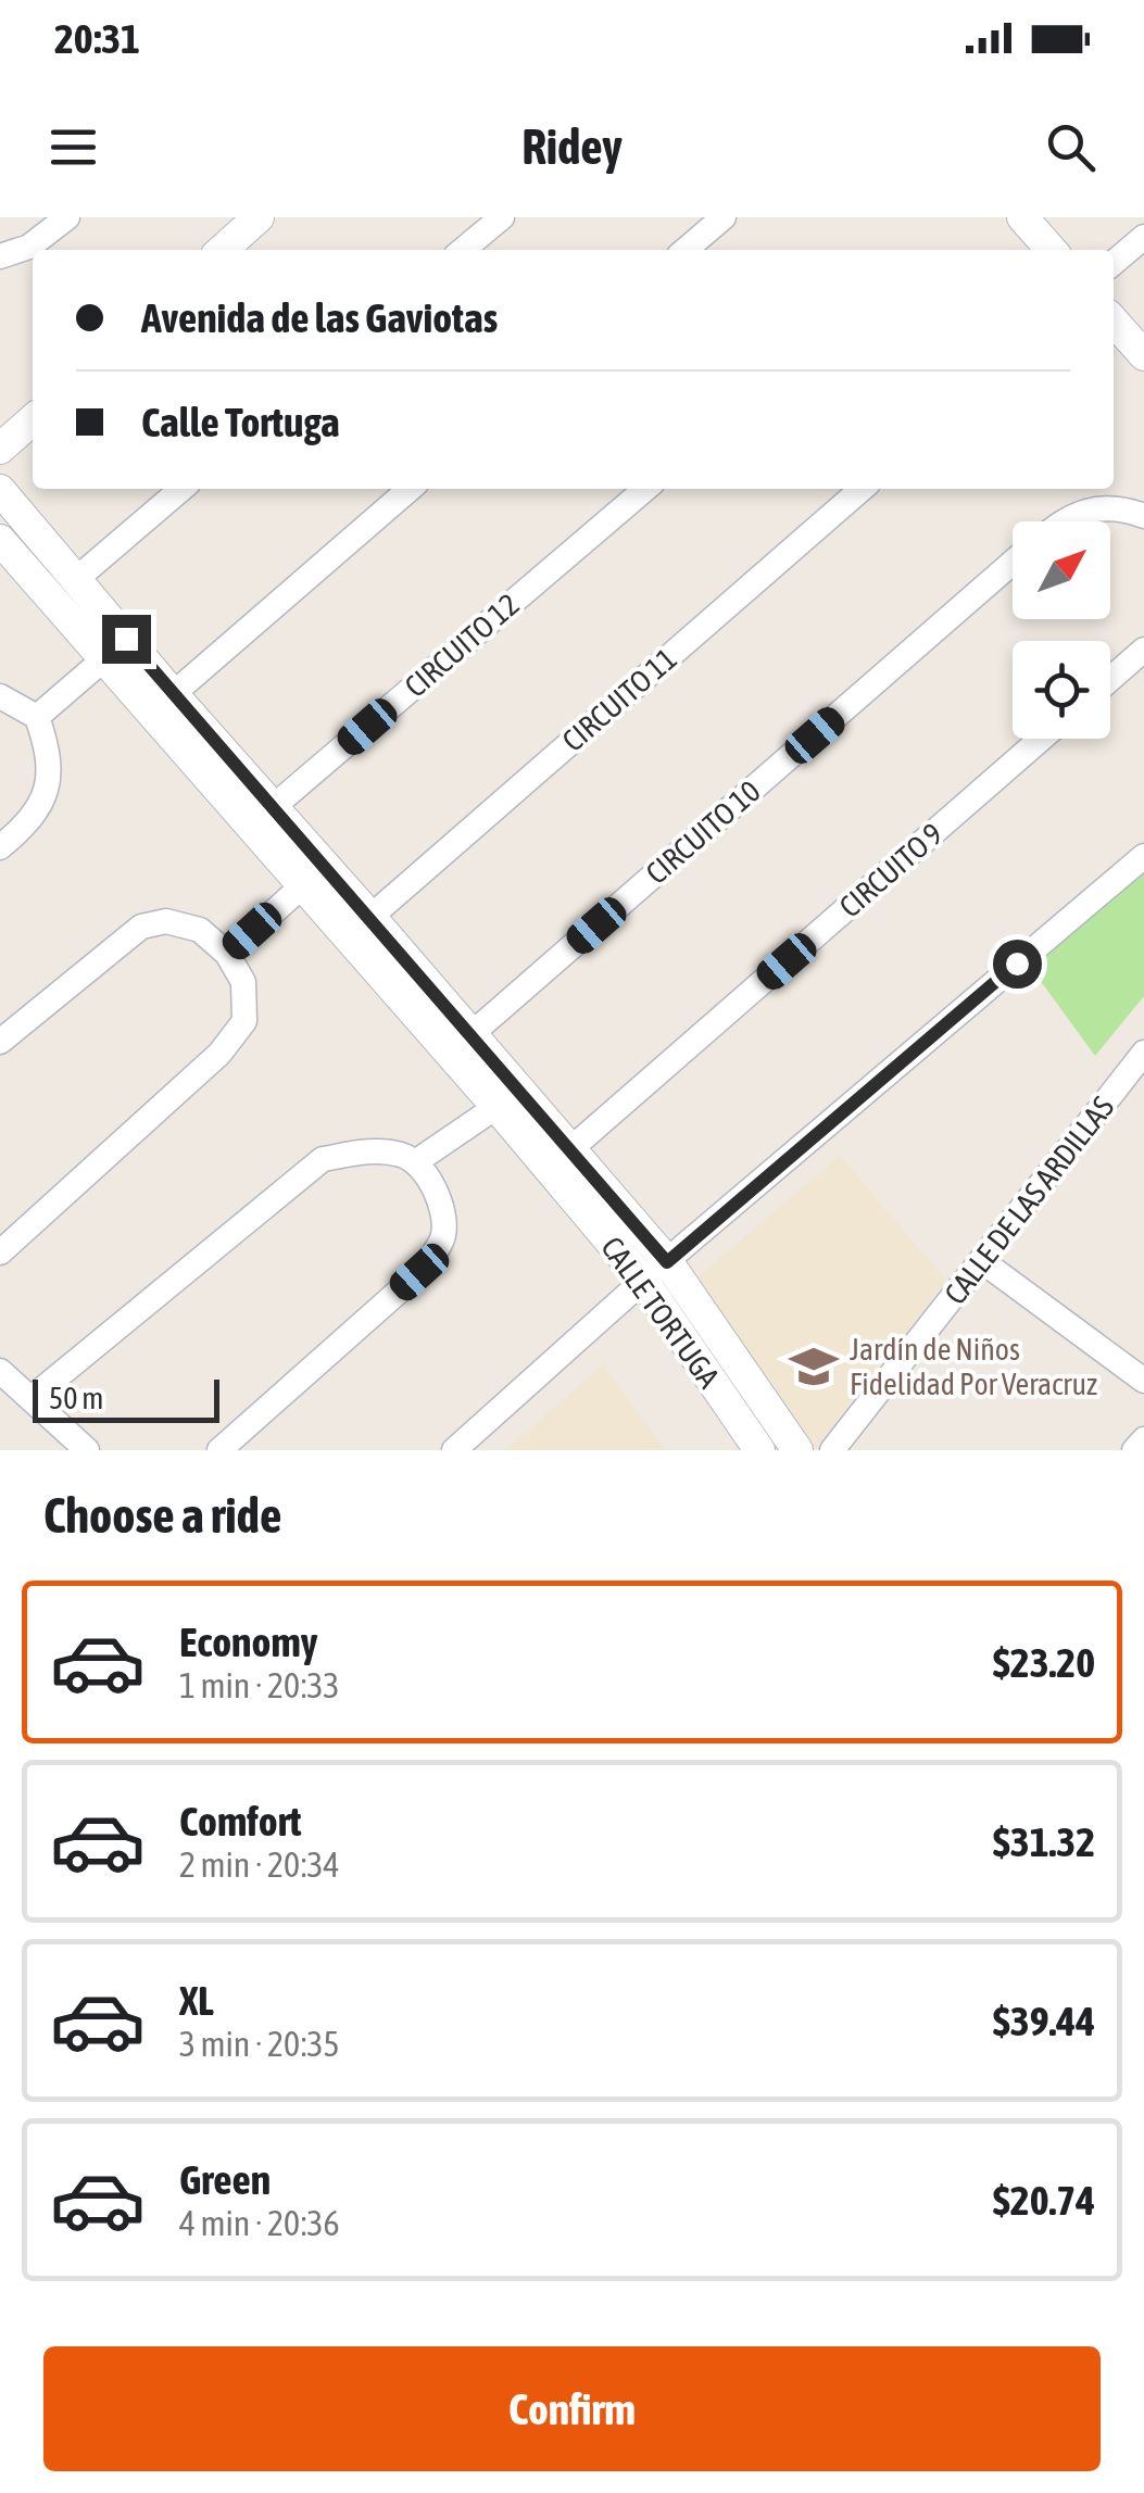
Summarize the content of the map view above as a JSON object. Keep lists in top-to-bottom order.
{
  "streets": {
    "street": [
      "CIRCUITO 12",
      "CIRCUITO 11",
      "CIRCUITO 10",
      "CIRCUITO 9",
      "CALLE DE LAS ARDILLAS",
      "CALLE TORTUGA"
    ]
  },
  "crossings": [
    ["CIRCUITO 12", "CALLE TORTUGA"],
    ["CIRCUITO 11", "CALLE TORTUGA"],
    ["CIRCUITO 10", "CALLE TORTUGA"],
    ["CIRCUITO 9", "CALLE TORTUGA"]
  ],
  "places": {
    "school or university": ["Jardín de Niños Fidelidad Por Veracruz"]
  },
  "scale_bar": "50 m",
  "north": "top right",
  "page": {
    "status": "20:31",
    "header": "Ridey",
    "banner": ["Avenida de las Gaviotas", "Calle Tortuga"],
    "scale": "50 m",
    "heading": "Choose a ride",
    "list": [
      {
        "name": "Economy",
        "note": "1 min · 20:33",
        "value": "$23.20"
      },
      {
        "name": "Comfort",
        "note": "2 min · 20:34",
        "value": "$31.32"
      },
      {
        "name": "XL",
        "note": "3 min · 20:35",
        "value": "$39.44"
      },
      {
        "name": "Green",
        "note": "4 min · 20:36",
        "value": "$20.74"
      }
    ],
    "buttons": "Confirm"
  }
}
